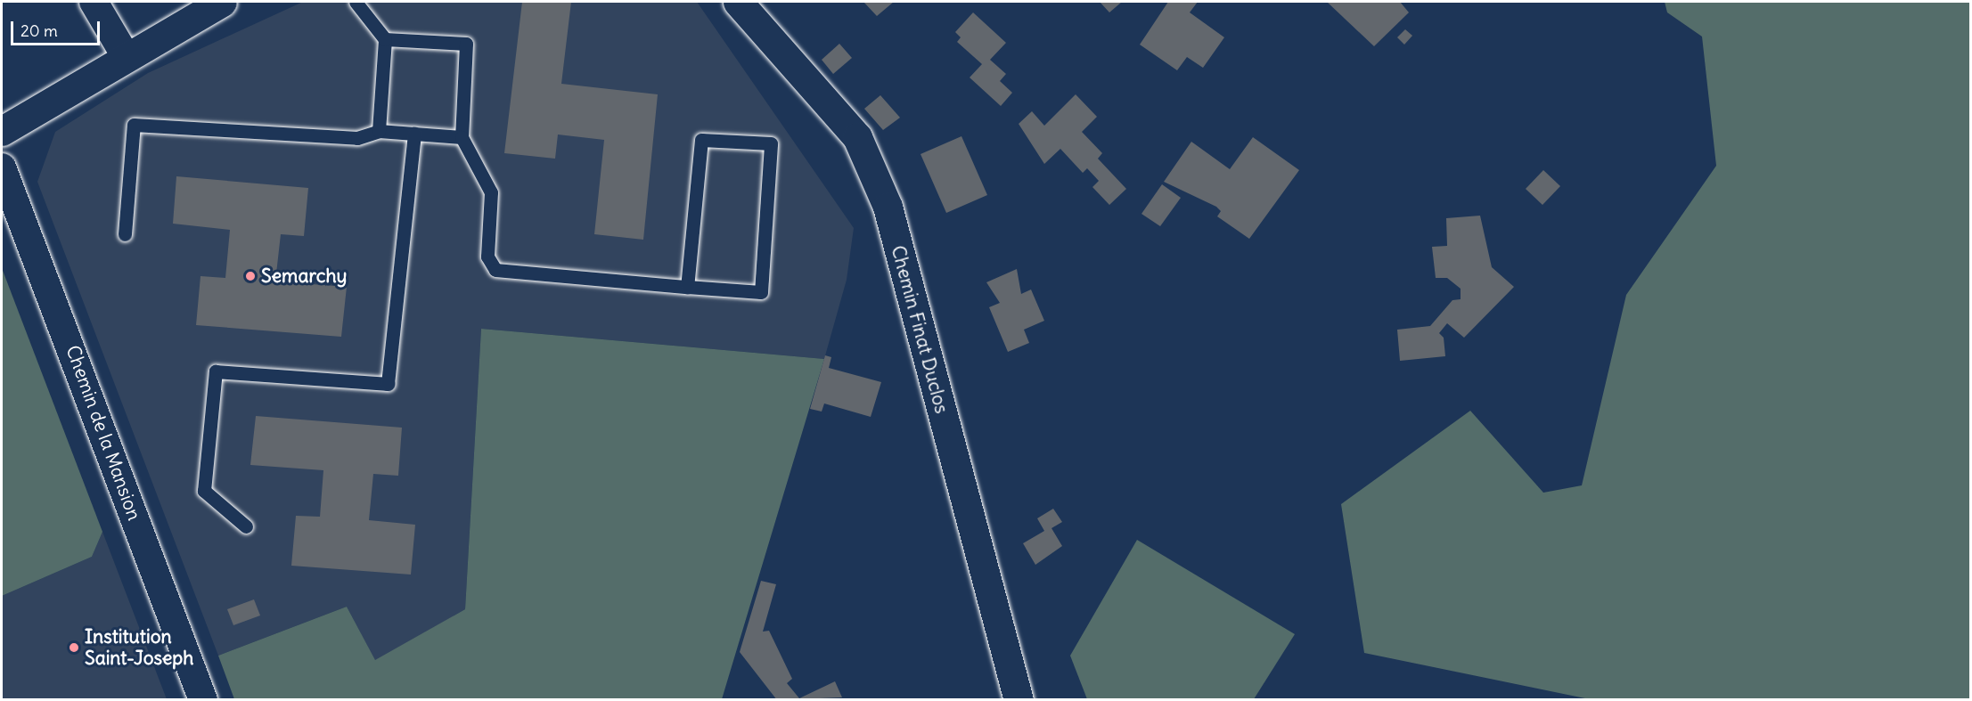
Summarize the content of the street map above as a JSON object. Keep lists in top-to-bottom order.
{
  "streets": {
    "main road": ["Chemin Finat Duclos"],
    "street": ["Chemin de la Mansion"]
  },
  "places": ["Semarchy", "Institution Saint-Joseph"],
  "scale_bar": "20 m"
}
